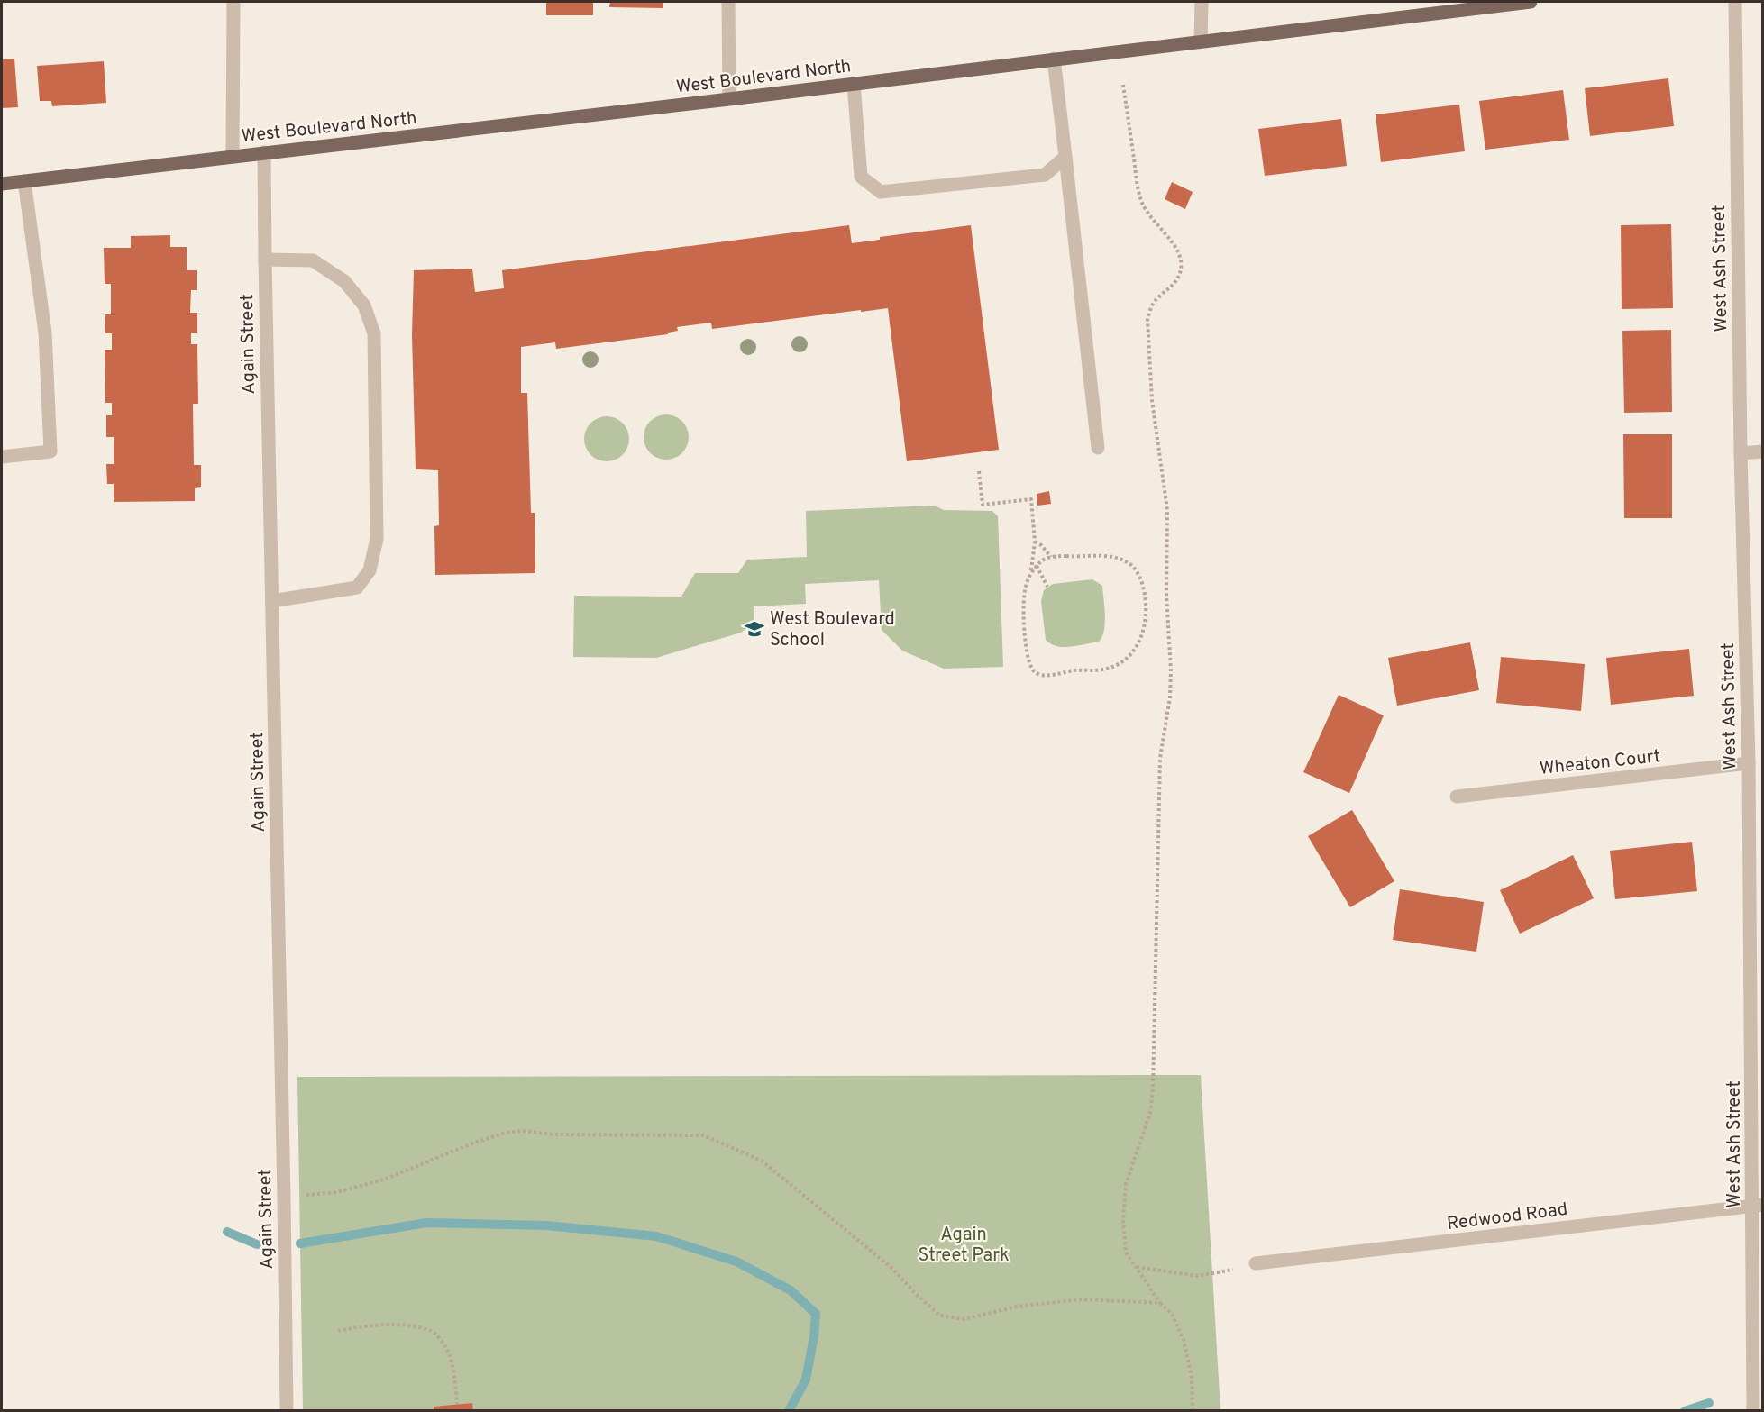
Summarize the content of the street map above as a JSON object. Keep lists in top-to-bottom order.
{
  "streets": {
    "main road": ["West Boulevard North"],
    "street": [
      "West Ash Street",
      "Again Street",
      "Wheaton Court",
      "Redwood Road"
    ]
  },
  "crossings": [
    ["West Boulevard North", "Again Street"],
    ["West Ash Street", "Wheaton Court"],
    ["West Ash Street", "Redwood Road"]
  ],
  "parks": ["Again Street Park"],
  "places": {
    "school or university": ["West Boulevard School"]
  }
}
